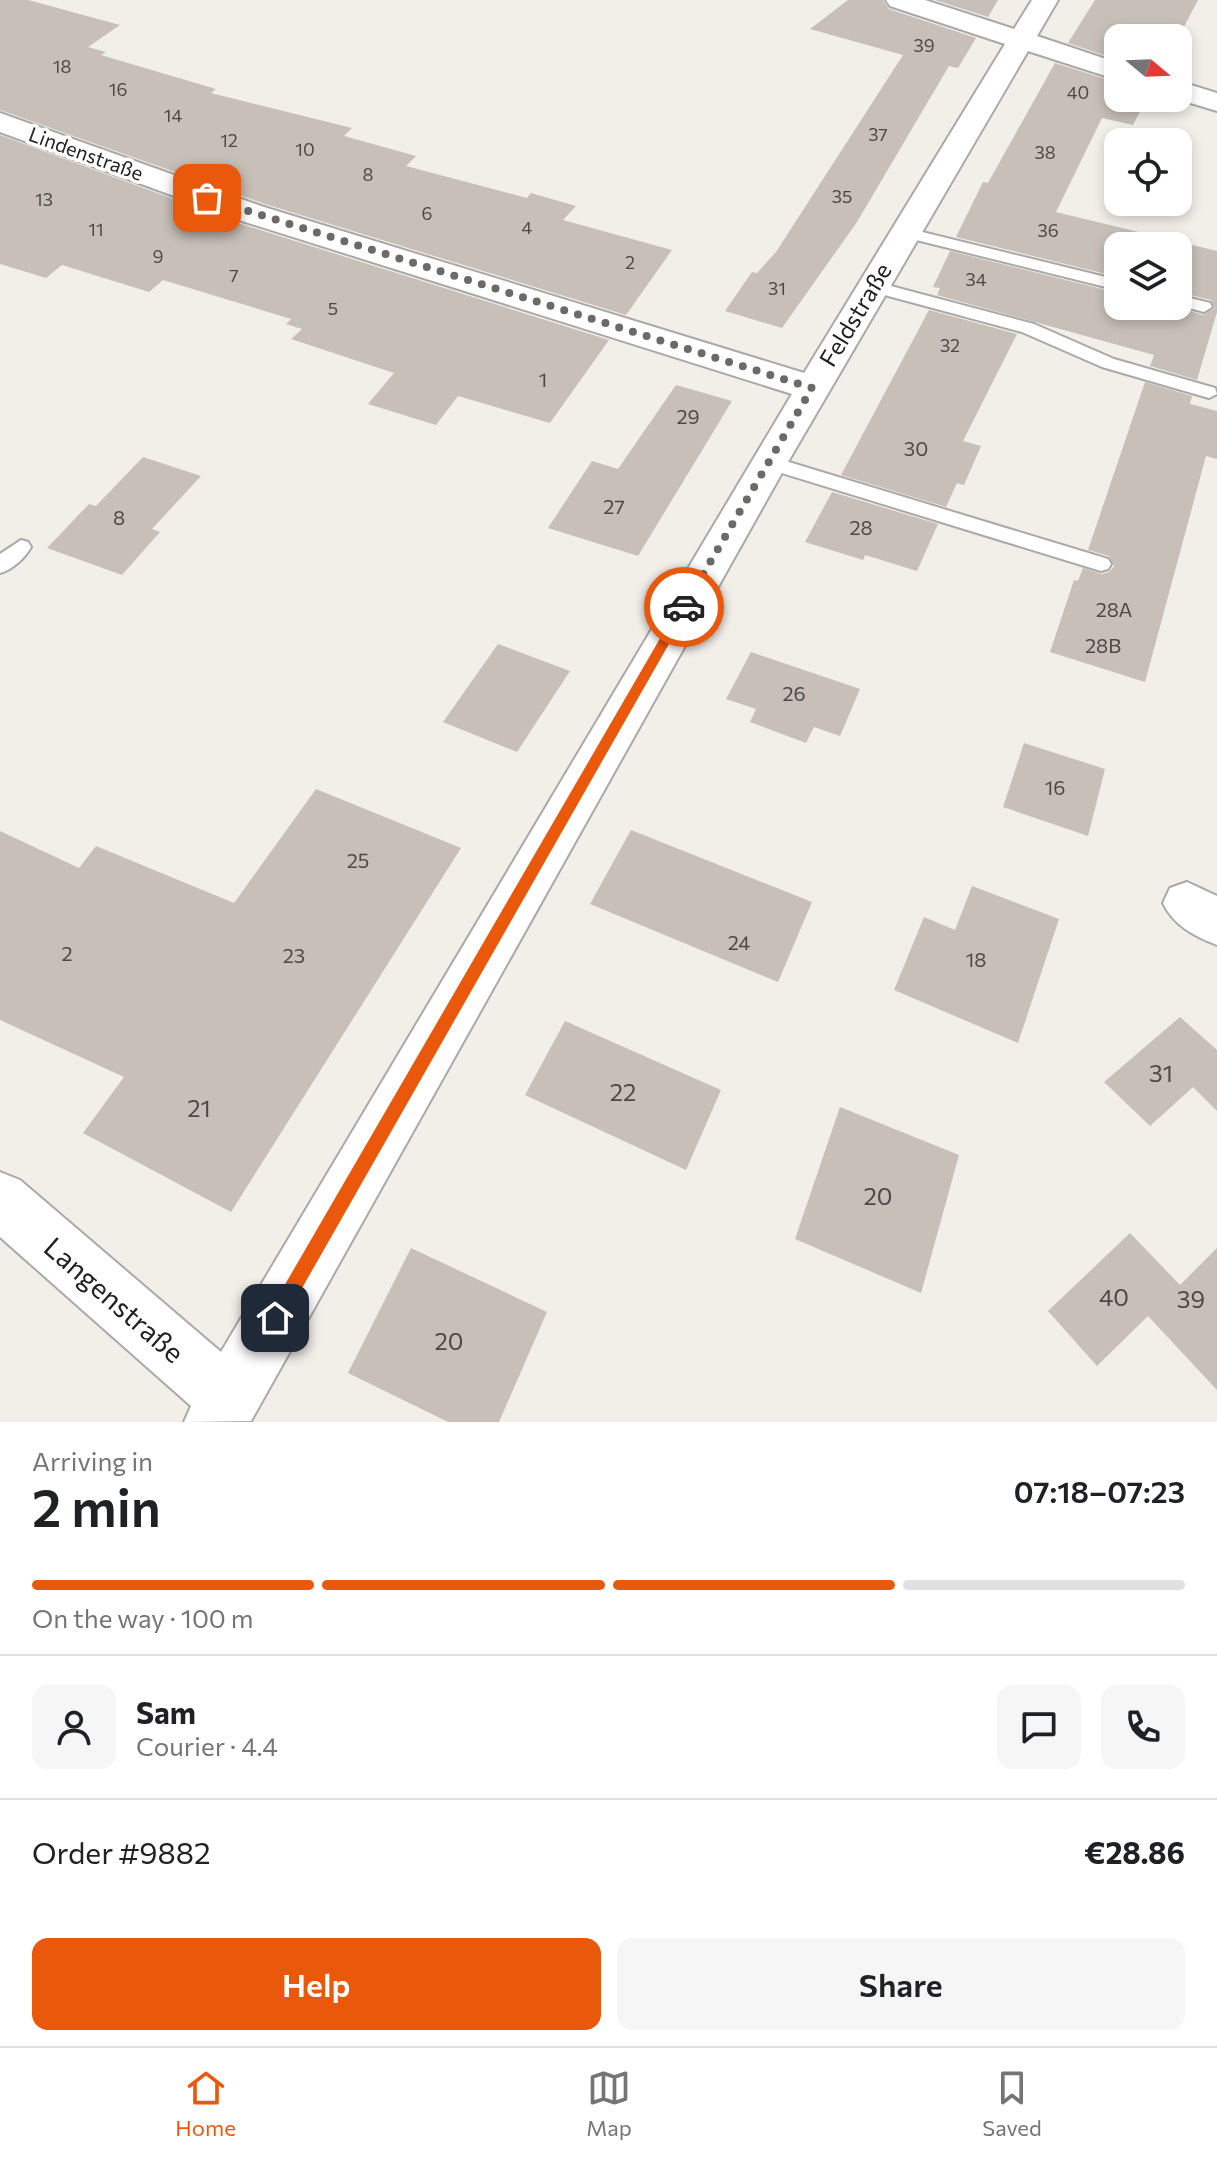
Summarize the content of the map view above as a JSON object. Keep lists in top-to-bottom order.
{
  "streets": {
    "street": ["Lindenstraße", "Feldstraße", "Langenstraße"]
  },
  "crossings": [
    ["Lindenstraße", "Feldstraße"],
    ["Feldstraße", "Langenstraße"]
  ],
  "house_numbers": [
    "39",
    "18",
    "16",
    "40",
    "14",
    "37",
    "12",
    "10",
    "38",
    "8",
    "35",
    "13",
    "6",
    "4",
    "11",
    "36",
    "9",
    "2",
    "7",
    "34",
    "31",
    "5",
    "32",
    "1",
    "29",
    "30",
    "27",
    "8",
    "28",
    "28A",
    "28B",
    "26",
    "16",
    "25",
    "24",
    "2",
    "23",
    "18",
    "31",
    "22",
    "21",
    "20",
    "40",
    "39",
    "20"
  ],
  "north": "right",
  "page": {
    "heading": ["2 min", "Arriving in", "07:18–07:23"],
    "panel": [
      "Sam",
      "Courier · 4.4",
      "Order #9882",
      "€28.86"
    ],
    "bar": "On the way · 100 m",
    "buttons": ["Help", "Share"],
    "tabs": ["Home", "Map", "Saved"]
  }
}
